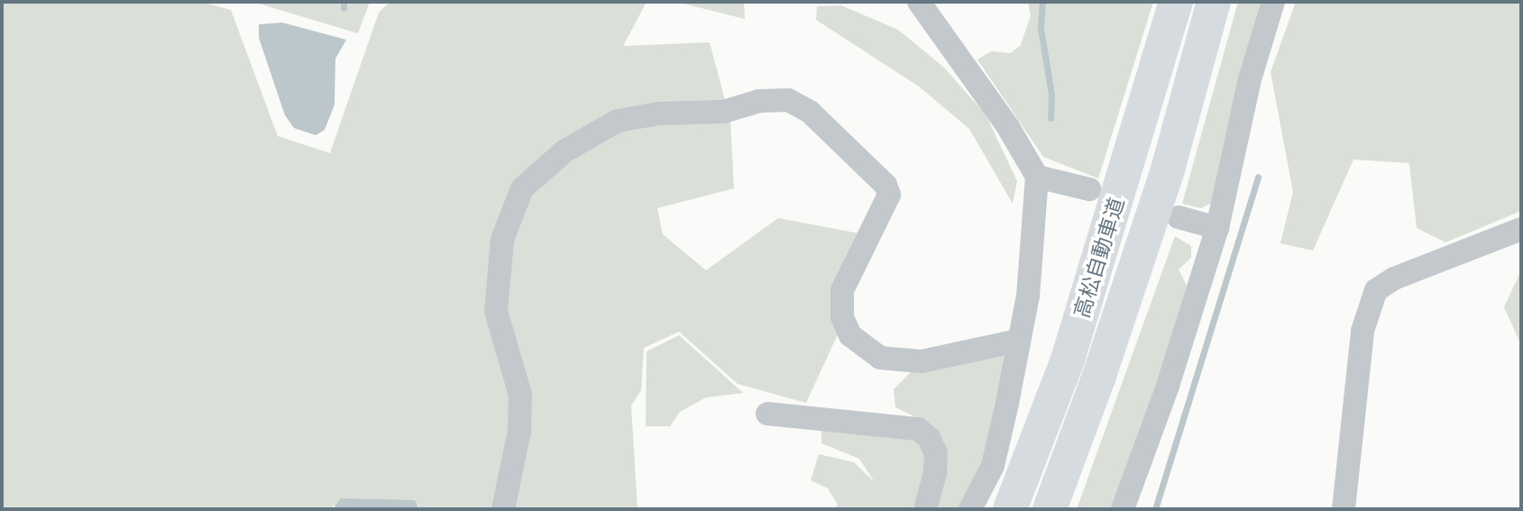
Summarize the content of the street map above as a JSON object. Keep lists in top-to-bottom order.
{
  "streets": {
    "highway": ["高松自動車道"]
  }
}
